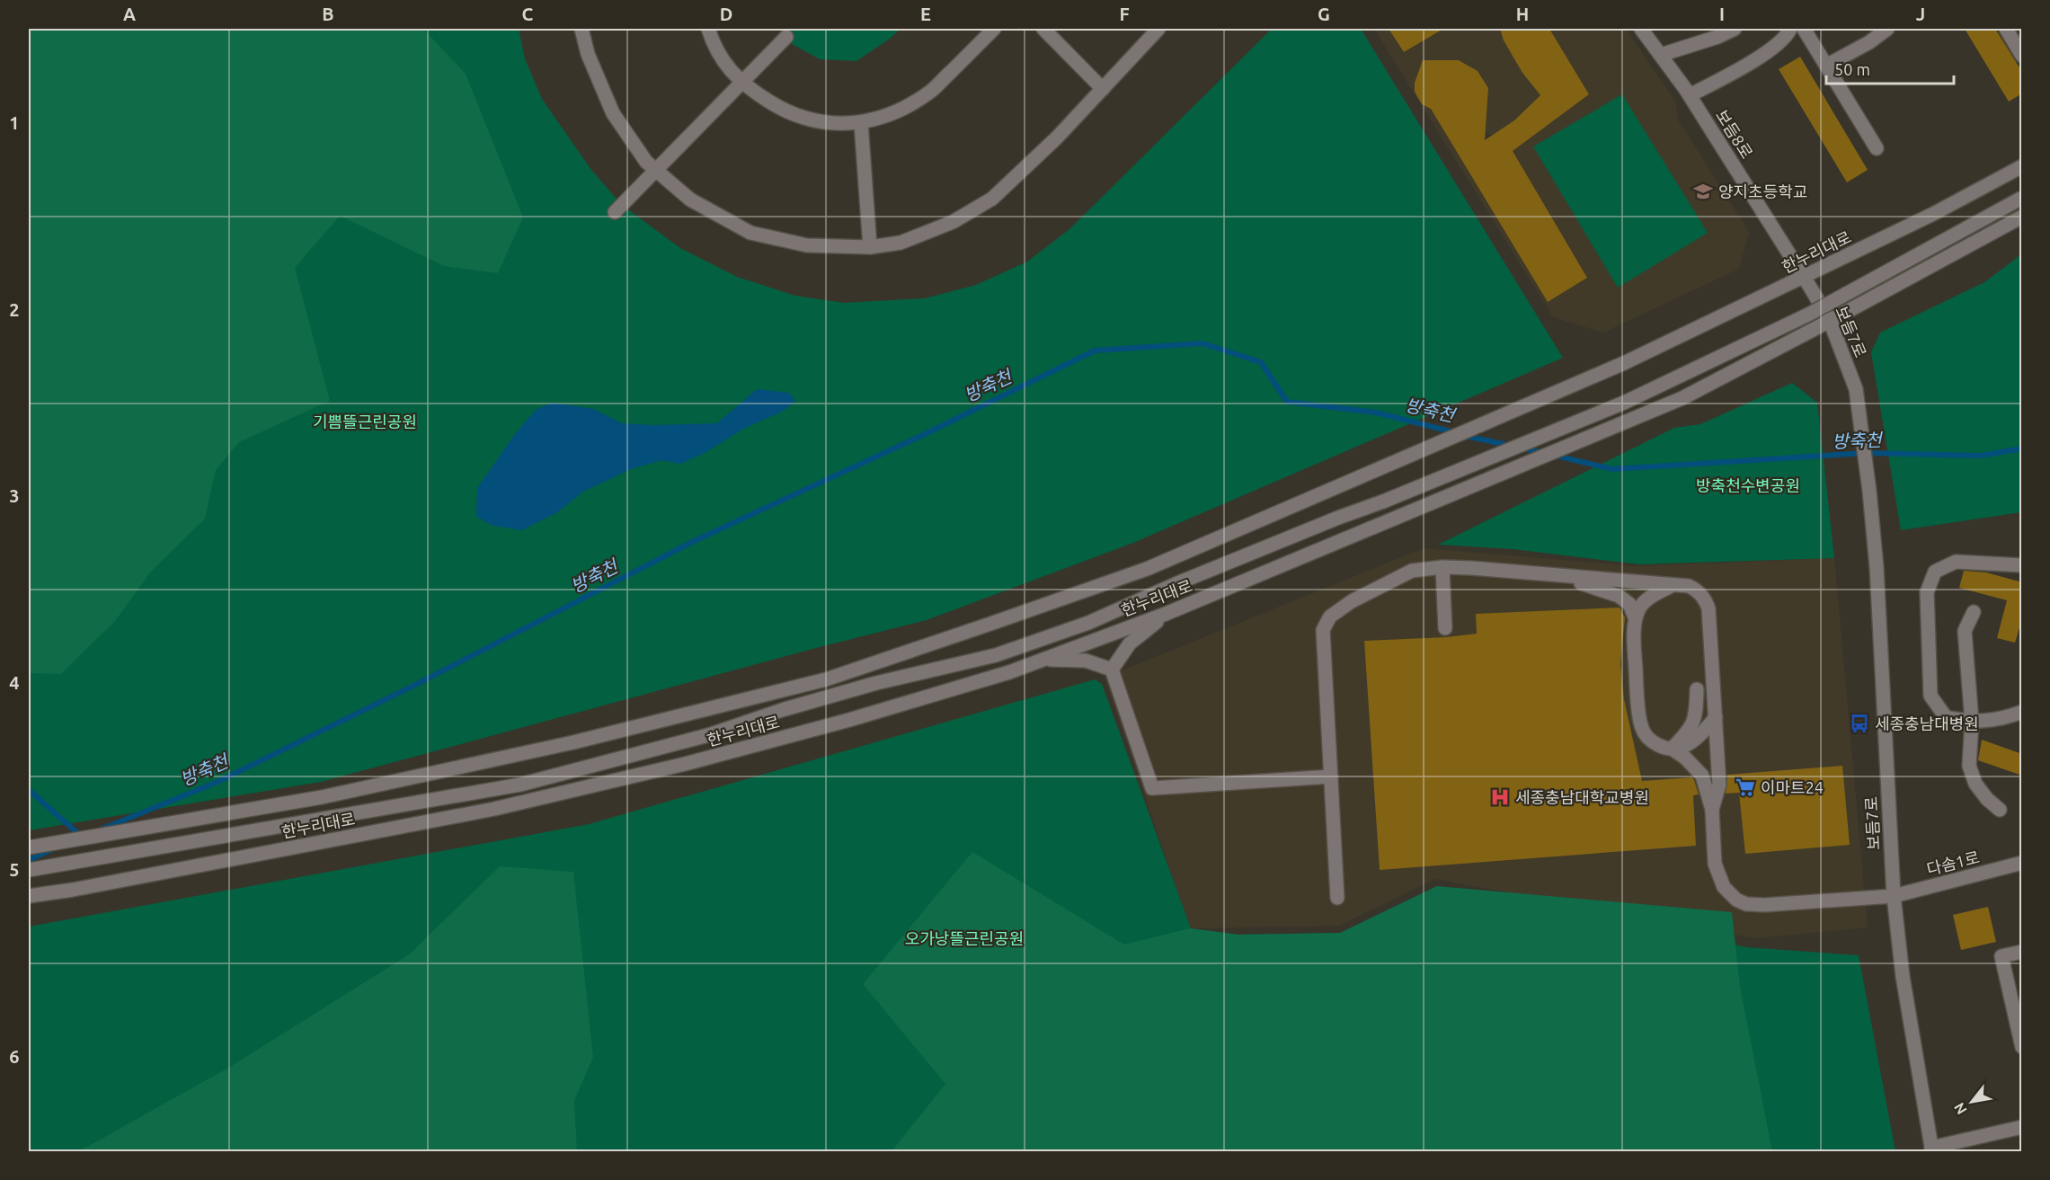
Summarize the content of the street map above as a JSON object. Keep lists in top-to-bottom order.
{
  "streets": {
    "street": [
      "보듬8로",
      "한누리대로",
      "보듬7로",
      "다솜1로"
    ]
  },
  "crossings": [
    ["보듬8로", "한누리대로"],
    ["보듬8로", "보듬7로"],
    ["한누리대로", "보듬7로"],
    ["보듬7로", "다솜1로"]
  ],
  "water": ["방축천"],
  "parks": ["기쁨뜰근린공원", "방축천수변공원", "오가낭뜰근린공원"],
  "places": {
    "school or university": ["양지초등학교"],
    "bus stop": ["세종충남대병원"],
    "supermarket": ["이마트24"],
    "hospital": ["세종충남대학교병원"]
  },
  "scale_bar": "50 m",
  "north": "bottom left",
  "grid": {
    "columns": [
      "A",
      "B",
      "C",
      "D",
      "E",
      "F",
      "G",
      "H",
      "I",
      "J"
    ],
    "rows": [
      "1",
      "2",
      "3",
      "4",
      "5",
      "6"
    ]
  }
}
